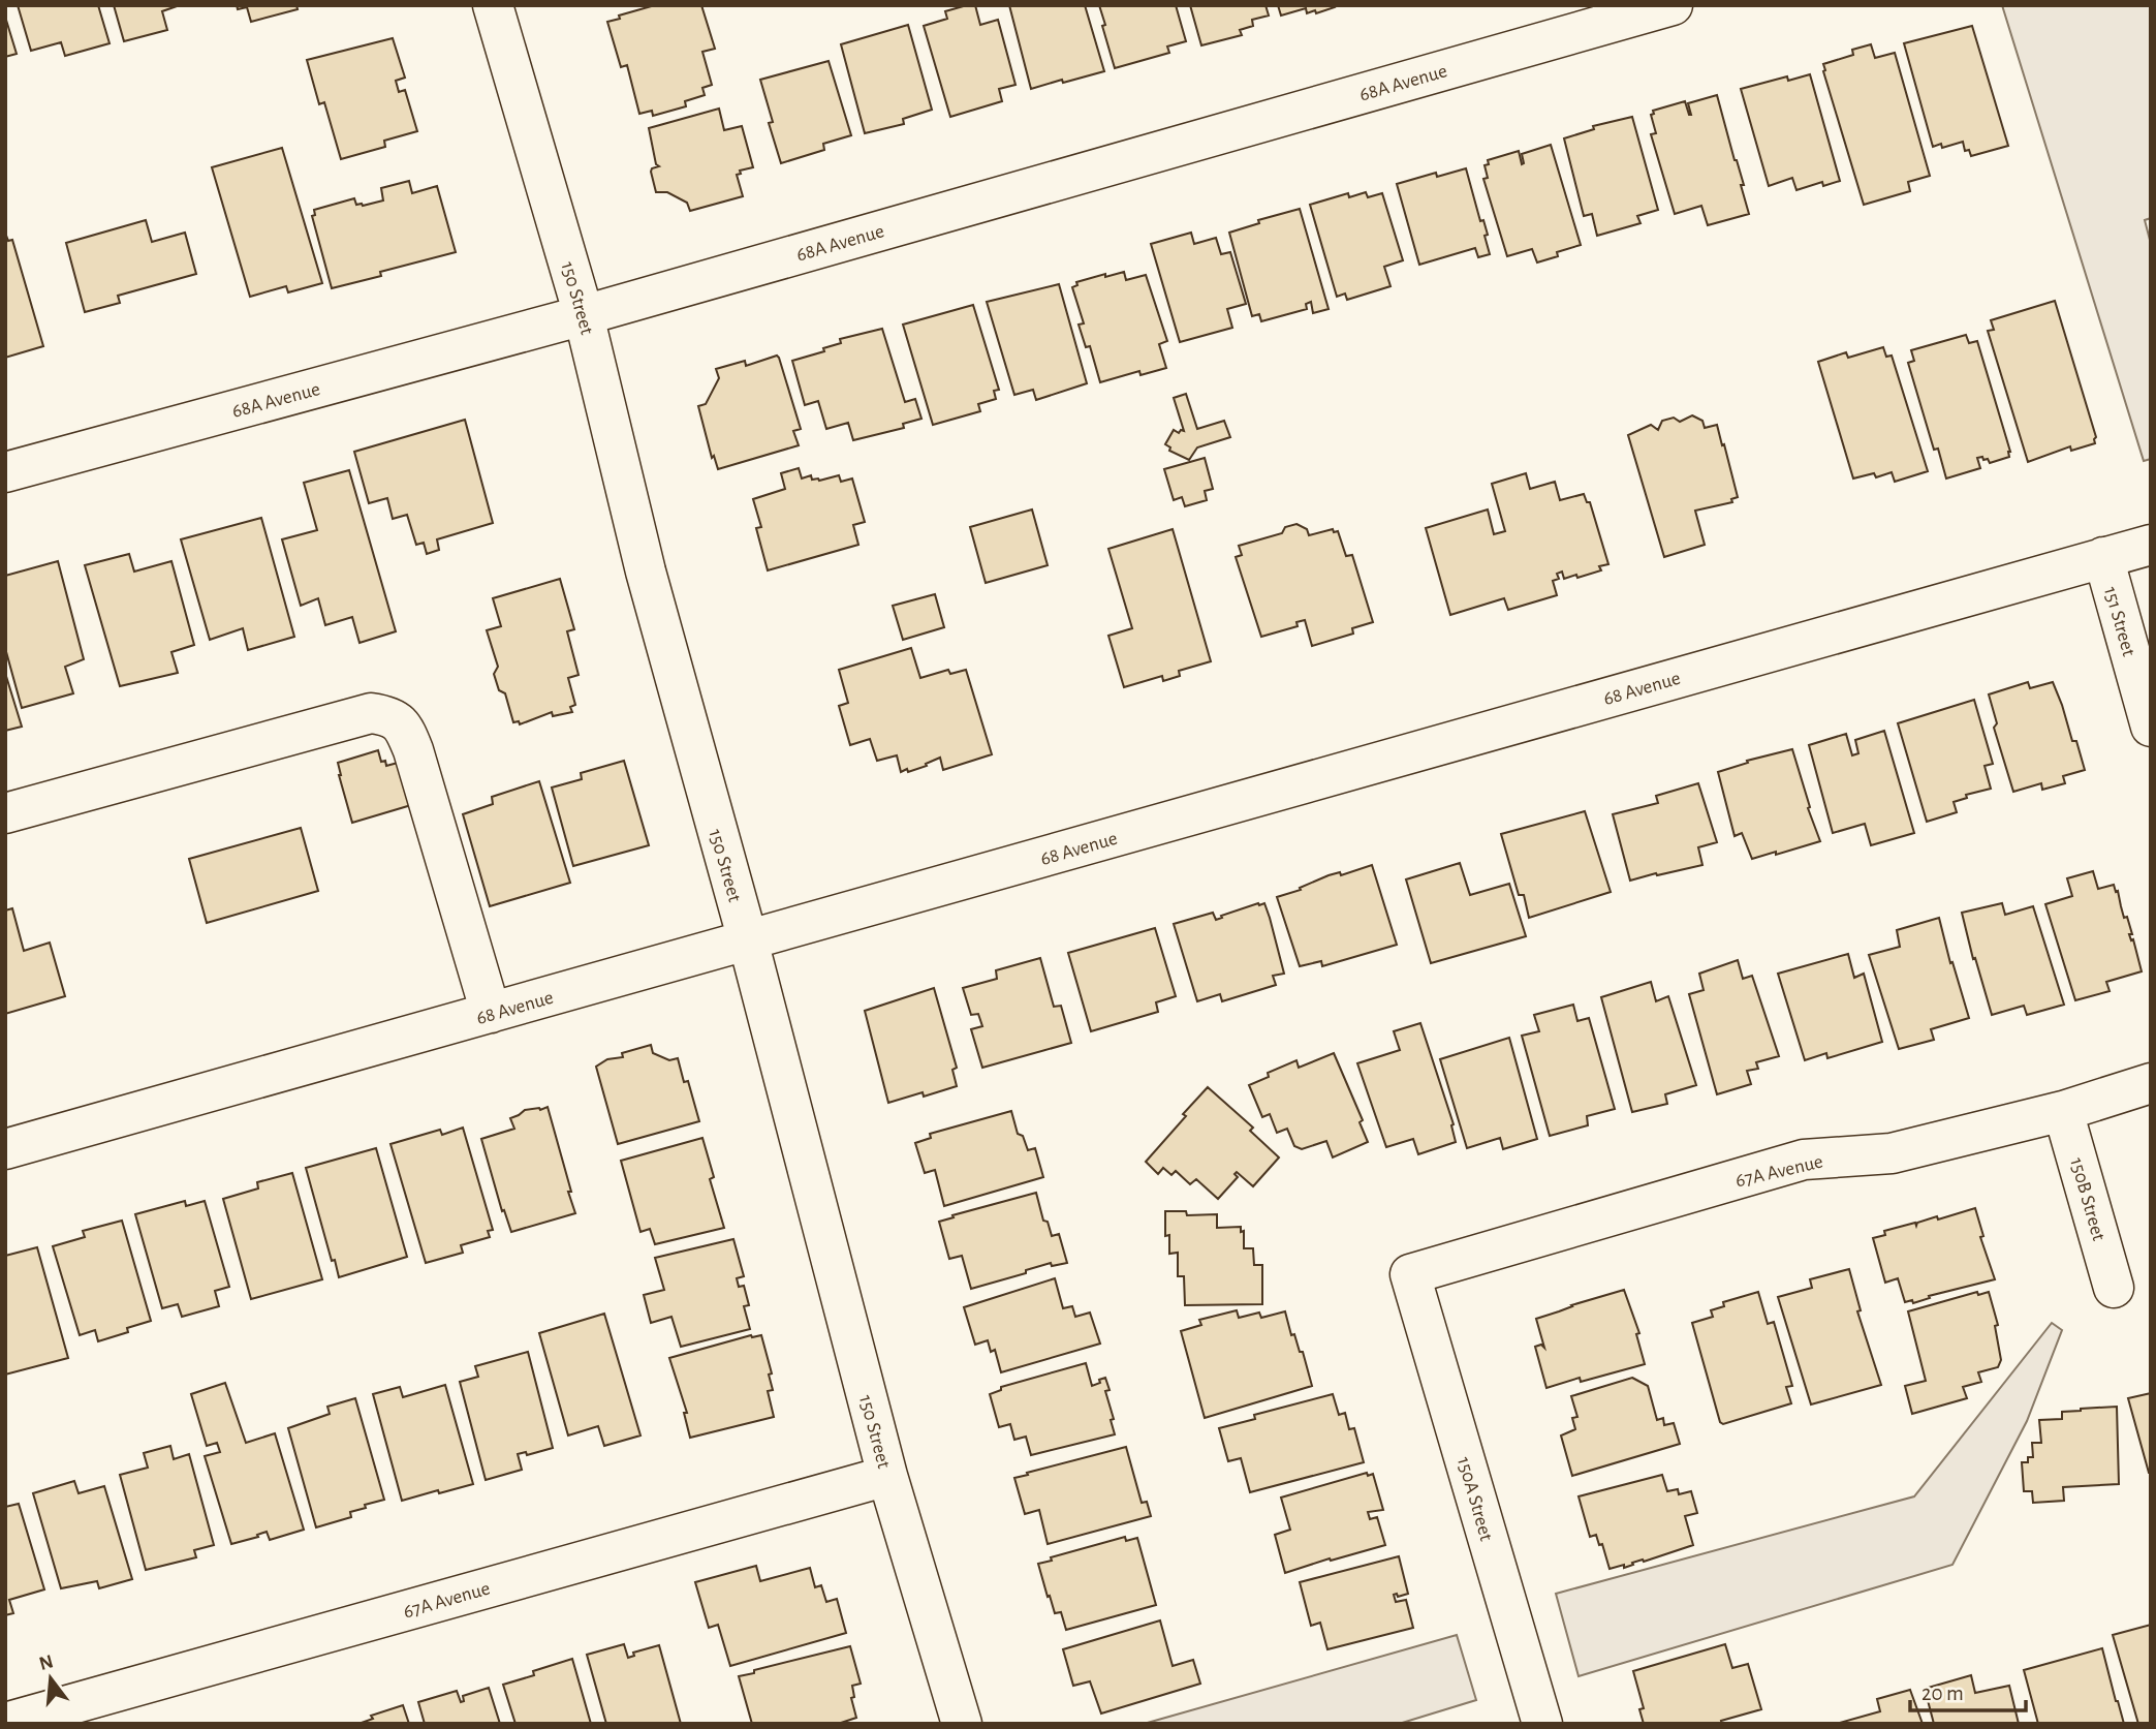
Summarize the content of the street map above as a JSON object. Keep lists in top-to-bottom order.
{
  "streets": {
    "street": [
      "68A Avenue",
      "150 Street",
      "151 Street",
      "68 Avenue",
      "67A Avenue",
      "150B Street",
      "150A Street"
    ]
  },
  "crossings": [
    ["68A Avenue", "150 Street"],
    ["150 Street", "68 Avenue"],
    ["150 Street", "67A Avenue"],
    ["151 Street", "68 Avenue"],
    ["67A Avenue", "150B Street"],
    ["67A Avenue", "150A Street"]
  ],
  "scale_bar": "20 m",
  "north": "top"
}
